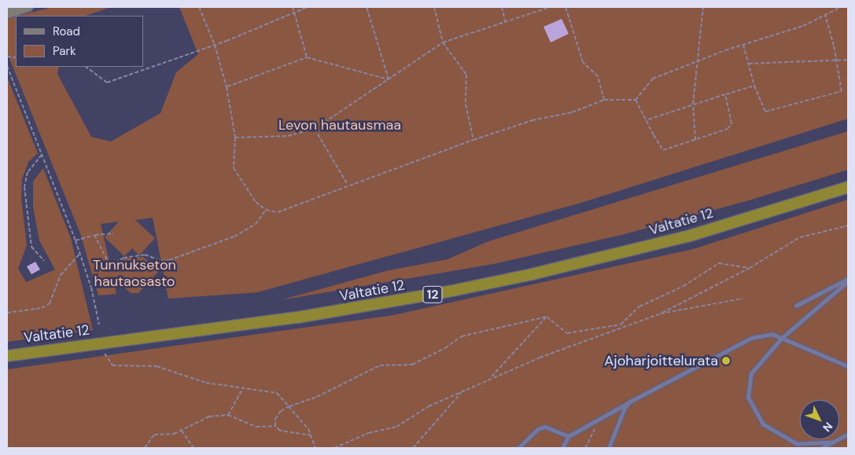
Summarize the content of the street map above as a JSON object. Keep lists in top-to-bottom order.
{
  "streets": {
    "highway": ["Valtatie 12", "12"]
  },
  "parks": ["Levon hautausmaa", "Tunnukseton hautaosasto"],
  "places": ["Ajoharjoittelurata"],
  "legend": ["Road", "Park"],
  "north": "bottom right"
}
